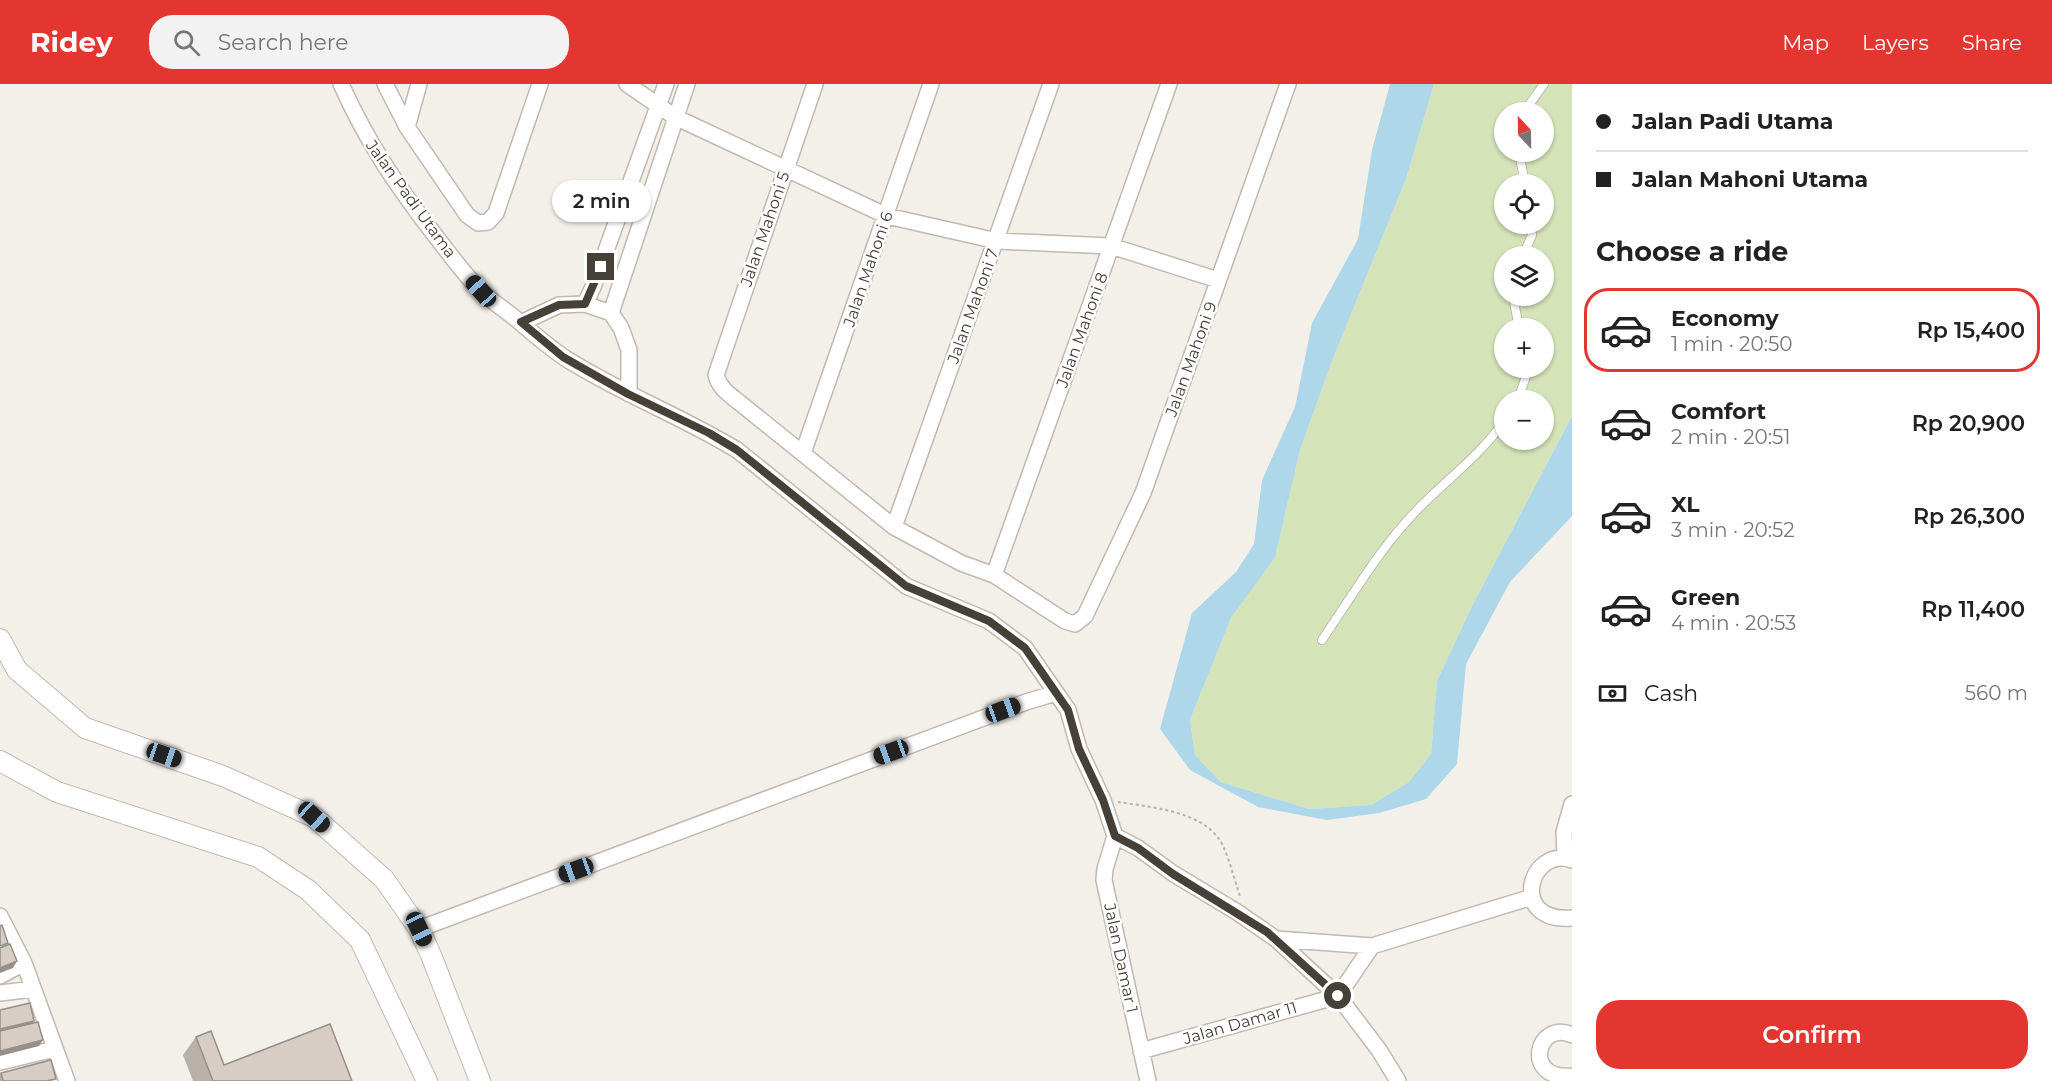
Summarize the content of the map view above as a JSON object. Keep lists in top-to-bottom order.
{
  "streets": {
    "street": [
      "Jalan Padi Utama",
      "Jalan Mahoni 5",
      "Jalan Mahoni 6",
      "Jalan Mahoni 7",
      "Jalan Mahoni 8",
      "Jalan Mahoni 9",
      "Jalan Damar 1",
      "Jalan Damar 11"
    ]
  },
  "crossings": [
    ["Jalan Padi Utama", "Jalan Damar 1"],
    ["Jalan Mahoni 5", "Jalan Mahoni 6"],
    ["Jalan Mahoni 8", "Jalan Mahoni 9"],
    ["Jalan Damar 1", "Jalan Damar 11"]
  ],
  "north": "top",
  "page": {
    "header": "Ridey",
    "search": "Search here",
    "nav": ["Map", "Layers", "Share"],
    "banner": ["Jalan Padi Utama", "Jalan Mahoni Utama"],
    "map_buttons": ["+", "−"],
    "bubble": "2 min",
    "heading": "Choose a ride",
    "list": [
      {
        "name": "Economy",
        "note": "1 min · 20:50",
        "value": "Rp 15,400"
      },
      {
        "name": "Comfort",
        "note": "2 min · 20:51",
        "value": "Rp 20,900"
      },
      {
        "name": "XL",
        "note": "3 min · 20:52",
        "value": "Rp 26,300"
      },
      {
        "name": "Green",
        "note": "4 min · 20:53",
        "value": "Rp 11,400"
      }
    ],
    "pay": ["Cash", "560 m"],
    "buttons": "Confirm"
  }
}
